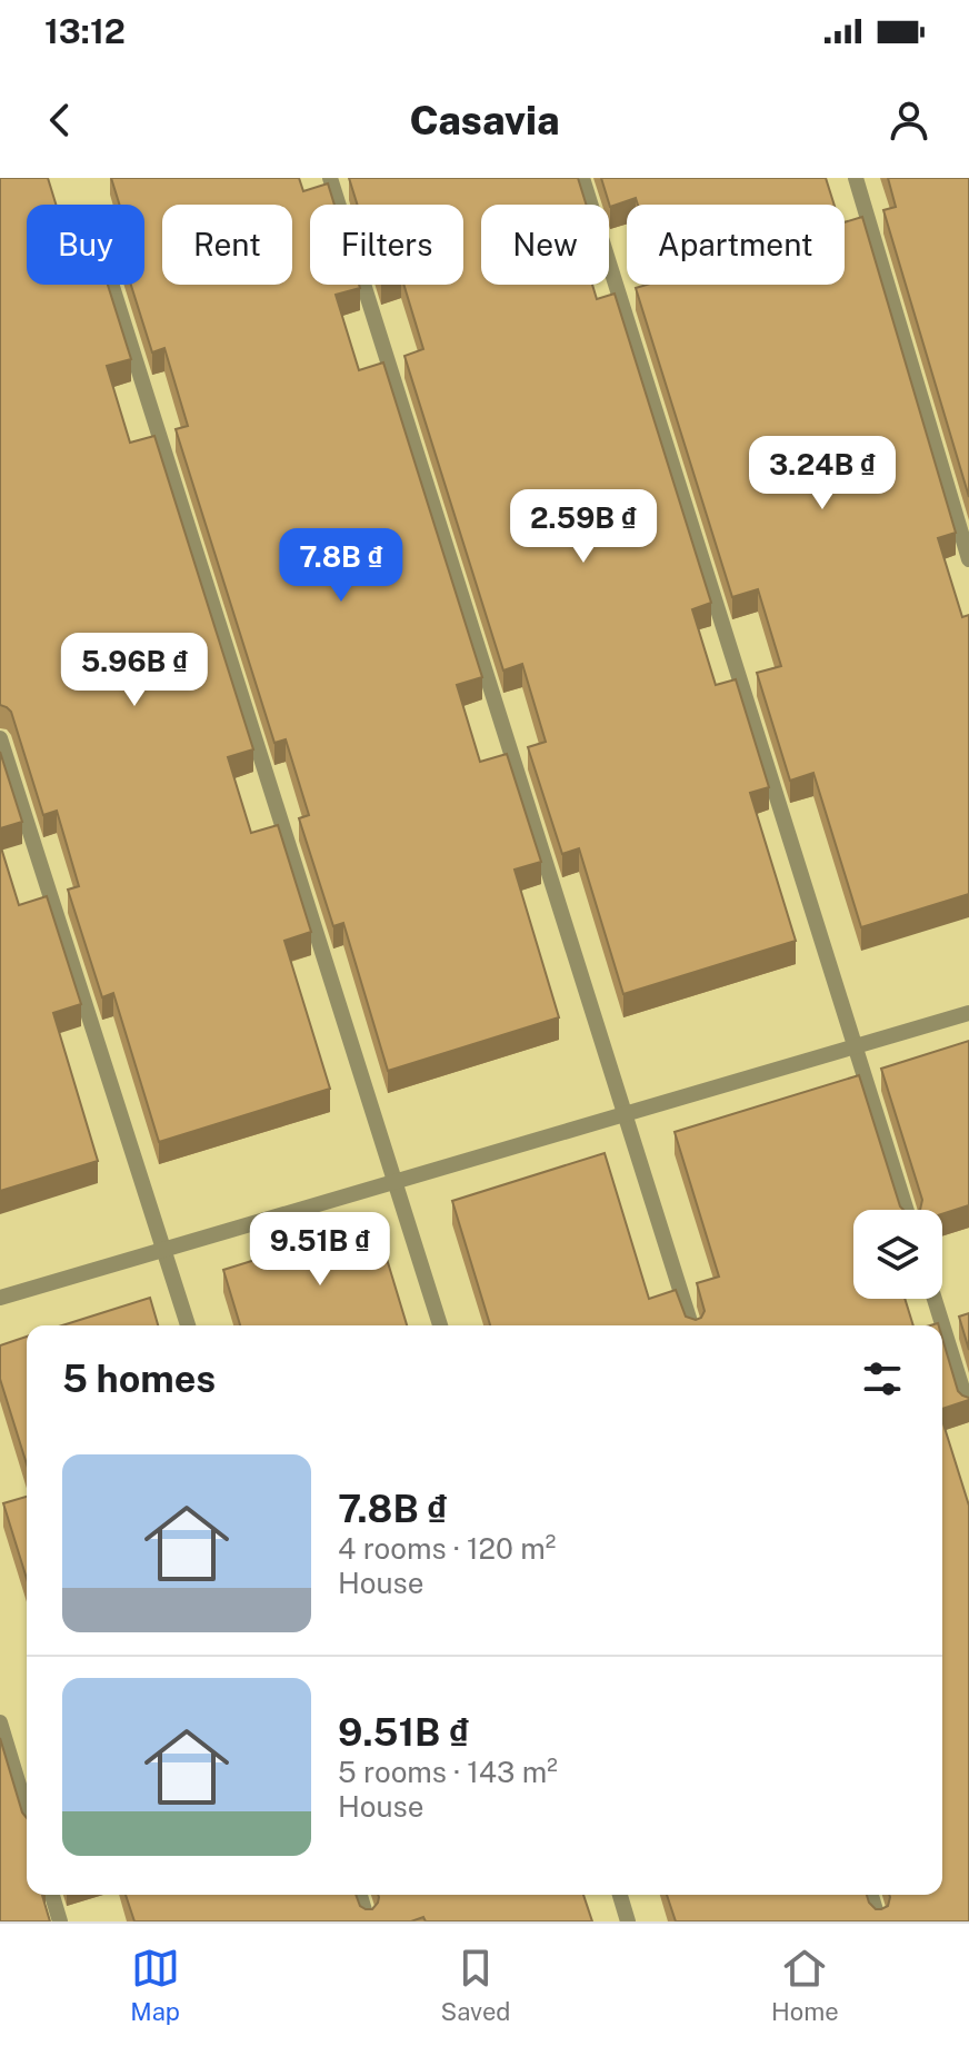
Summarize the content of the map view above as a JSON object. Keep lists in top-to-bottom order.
{
  "page": {
    "status": "13:12",
    "header": "Casavia",
    "chip": [
      "Buy",
      "Rent",
      "Filters",
      "New",
      "Apartment"
    ],
    "price": [
      "3.24B ₫",
      "2.59B ₫",
      "7.8B ₫",
      "5.96B ₫",
      "9.51B ₫"
    ],
    "heading": "5 homes",
    "list": [
      {
        "name": "7.8B ₫",
        "note": "4 rooms · 120 m² · House"
      },
      {
        "name": "9.51B ₫",
        "note": "5 rooms · 143 m² · House"
      }
    ],
    "tabs": ["Map", "Saved", "Home"]
  }
}
